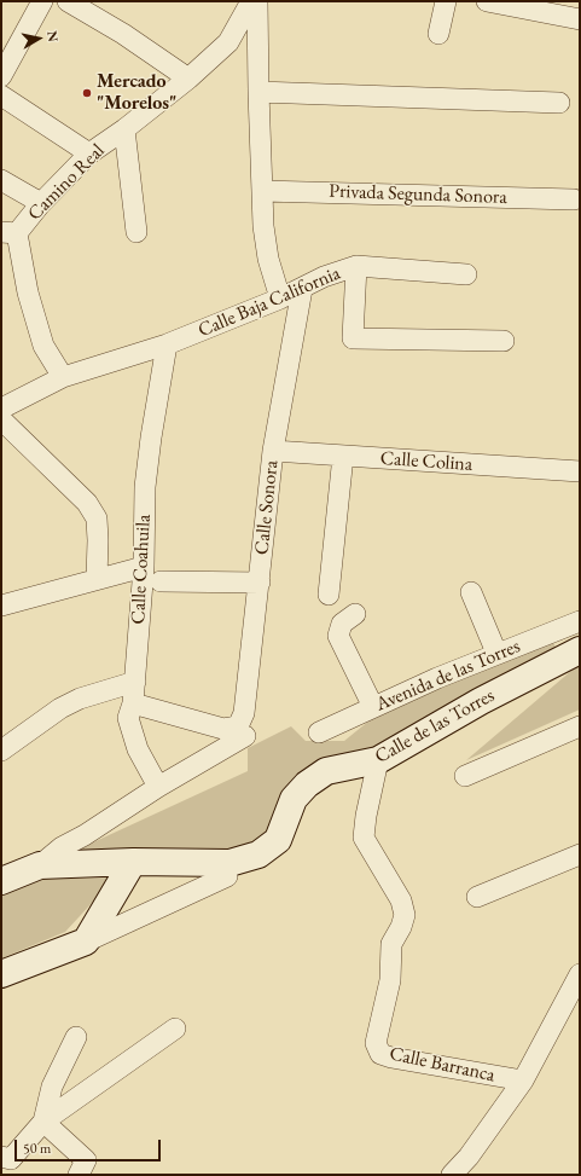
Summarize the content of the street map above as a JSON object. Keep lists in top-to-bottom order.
{
  "streets": {
    "street": [
      "Camino Real",
      "Privada Segunda Sonora",
      "Calle Baja California",
      "Calle Colina",
      "Calle Sonora",
      "Calle Coahuila",
      "Avenida de las Torres",
      "Calle de las Torres",
      "Calle Barranca"
    ]
  },
  "crossings": [
    ["Calle Baja California", "Calle Sonora"],
    ["Calle Baja California", "Calle Coahuila"],
    ["Calle Colina", "Calle Sonora"],
    ["Calle de las Torres", "Calle Barranca"]
  ],
  "places": ["Mercado \"Morelos\""],
  "scale_bar": "50 m",
  "north": "right"
}
